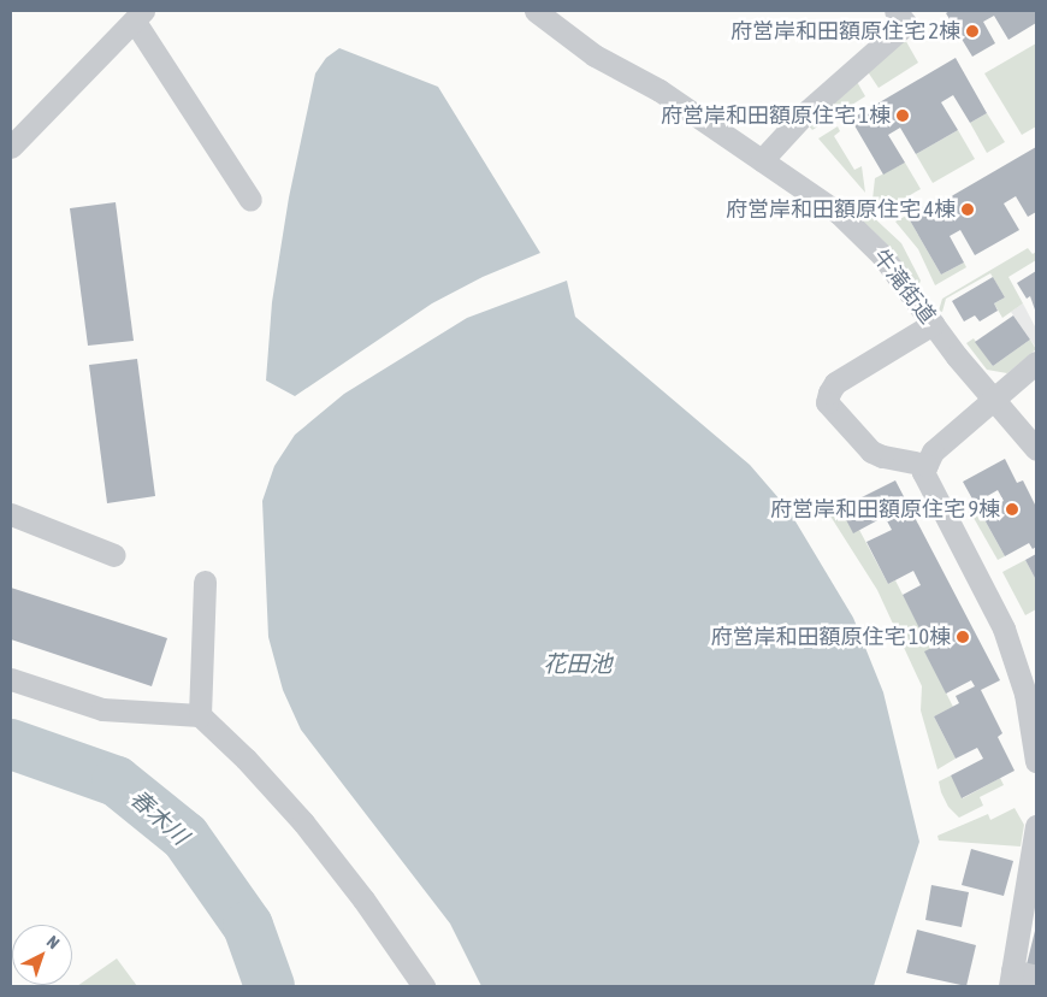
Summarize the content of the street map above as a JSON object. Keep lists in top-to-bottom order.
{
  "streets": {
    "street": ["牛滝街道"]
  },
  "water": ["花田池", "春木川"],
  "places": [
    "府営岸和田額原住宅 2棟",
    "府営岸和田額原住宅 1棟",
    "府営岸和田額原住宅 4棟",
    "府営岸和田額原住宅 9棟",
    "府営岸和田額原住宅 10棟"
  ],
  "north": "top right"
}
